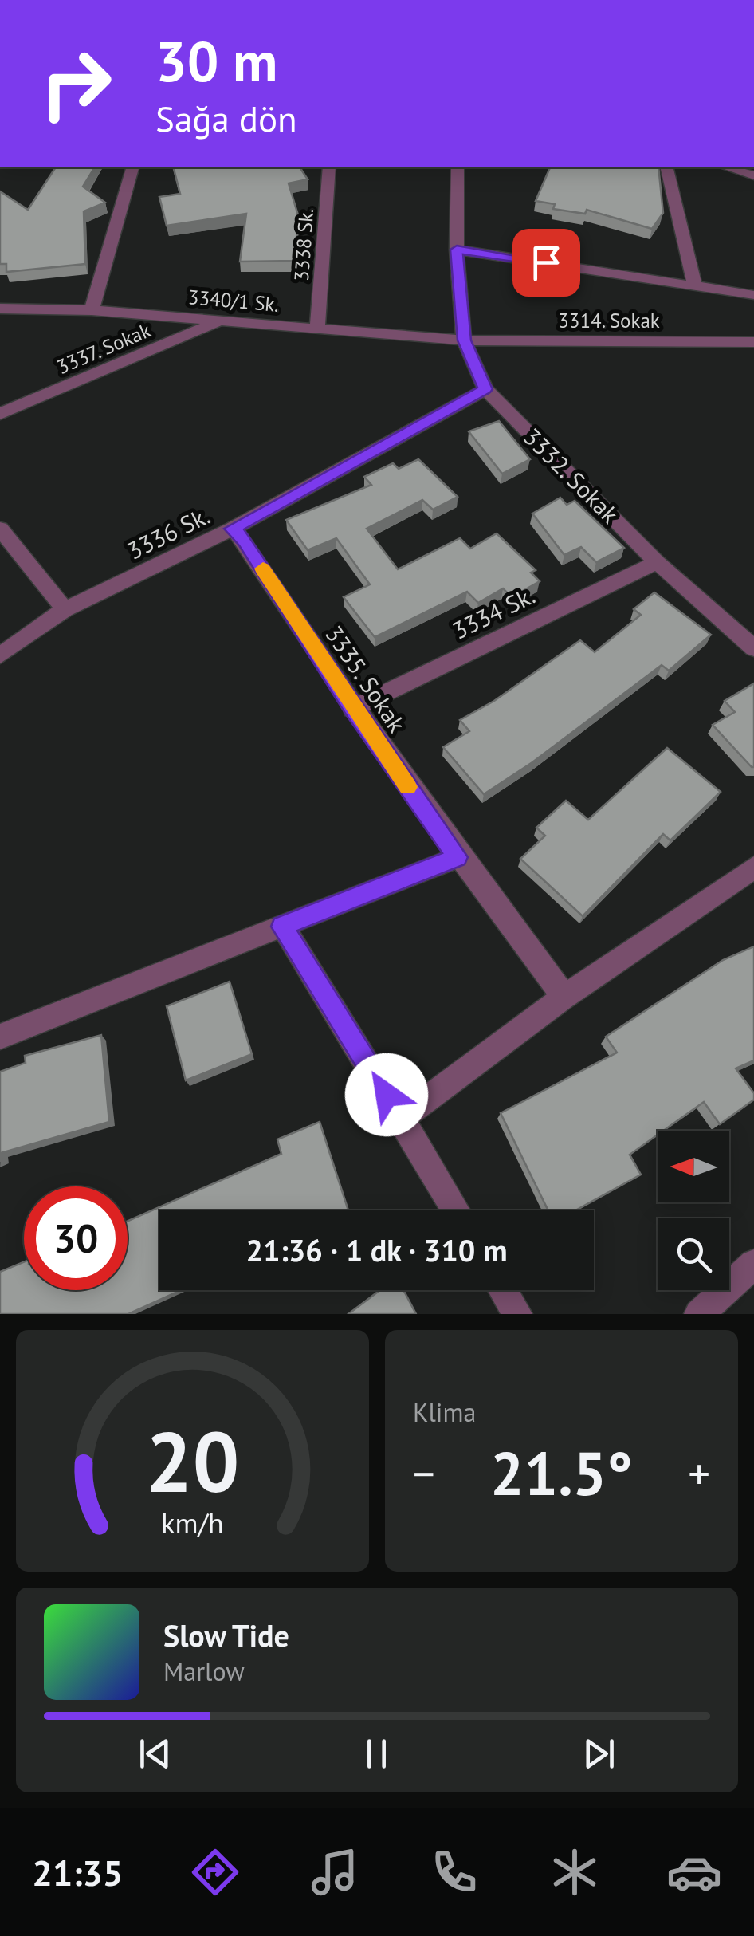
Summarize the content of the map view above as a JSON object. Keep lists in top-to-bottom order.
{
  "streets": {
    "street": [
      "3338 Sk.",
      "3340/1 Sk.",
      "3314. Sokak",
      "3337. Sokak",
      "3332. Sokak",
      "3336 Sk.",
      "3334 Sk.",
      "3335. Sokak"
    ]
  },
  "crossings": [
    ["3338 Sk.", "3340/1 Sk."],
    ["3340/1 Sk.", "3314. Sokak"],
    ["3340/1 Sk.", "3337. Sokak"],
    ["3332. Sokak", "3336 Sk."],
    ["3332. Sokak", "3334 Sk."],
    ["3336 Sk.", "3335. Sokak"],
    ["3334 Sk.", "3335. Sokak"]
  ],
  "north": "left",
  "page": {
    "turn": ["30 m", "Sağa dön"],
    "limit": "30",
    "trip": "21:36 · 1 dk · 310 m",
    "tile": "Klima",
    "heat": ["−", "21.5°", "+"],
    "song": ["Slow Tide", "Marlow"],
    "tabs": "21:35",
    "gauge": ["20", "km/h"]
  }
}
